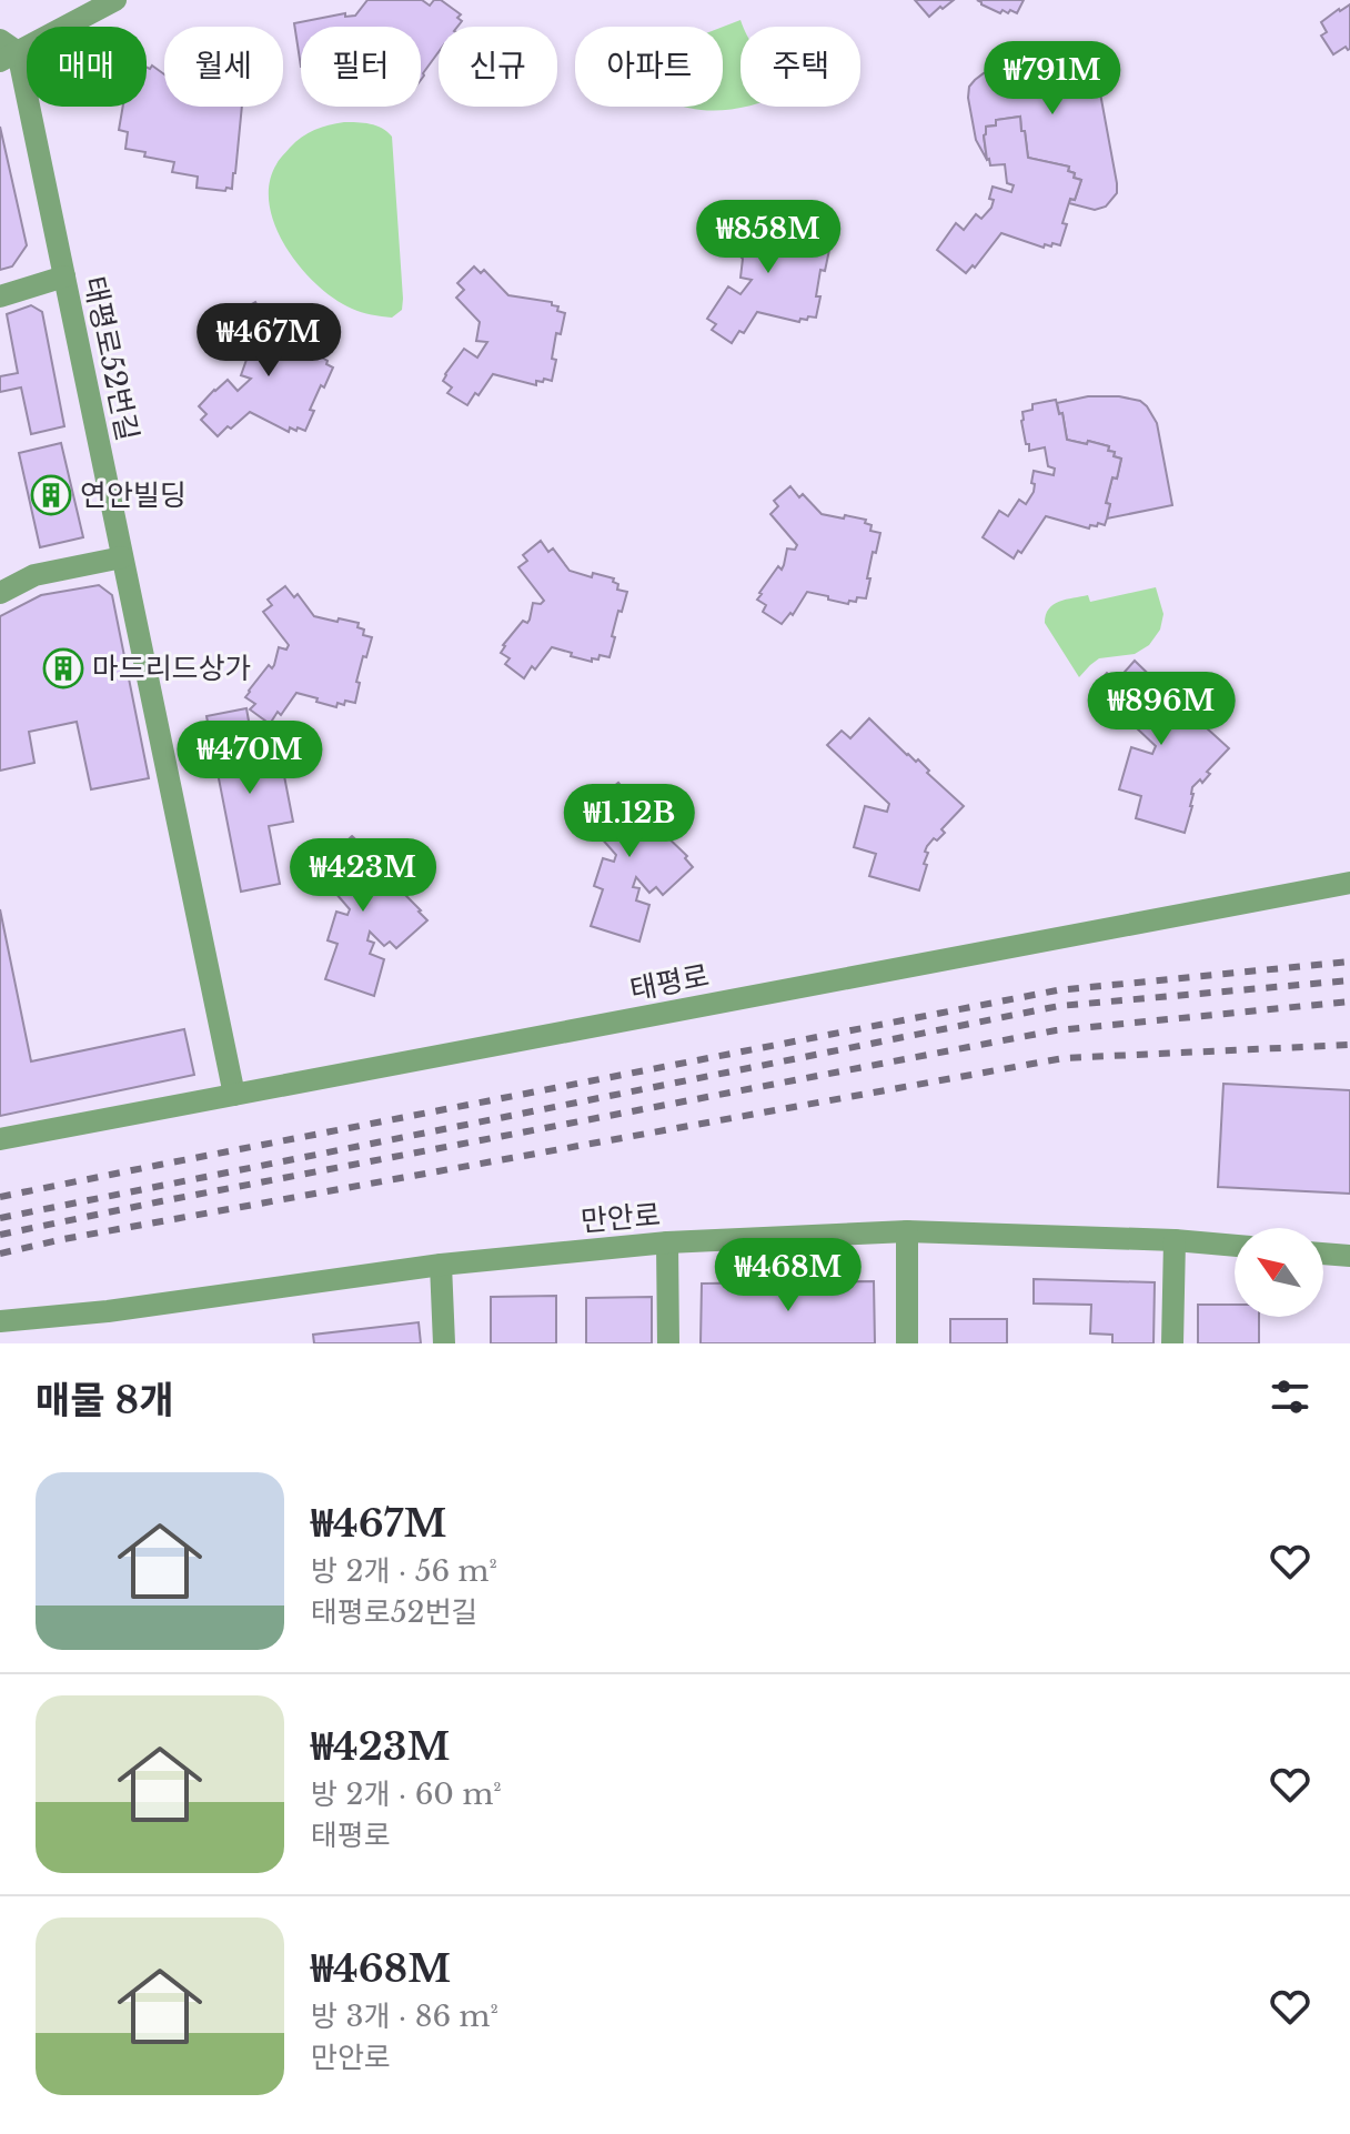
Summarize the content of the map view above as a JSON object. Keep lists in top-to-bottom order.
{
  "streets": {
    "street": ["태평로52번길", "태평로", "만안로"]
  },
  "crossings": [
    ["태평로52번길", "태평로"]
  ],
  "places": {
    "building": ["연안빌딩", "마드리드상가"]
  },
  "north": "top left",
  "page": {
    "chip": [
      "매매",
      "월세",
      "필터",
      "신규",
      "아파트",
      "주택"
    ],
    "price": [
      "₩791M",
      "₩858M",
      "₩467M",
      "₩896M",
      "₩470M",
      "₩1.12B",
      "₩423M",
      "₩468M"
    ],
    "heading": "매물 8개",
    "list": [
      {
        "name": "₩467M",
        "note": "방 2개 · 56 m² · 태평로52번길"
      },
      {
        "name": "₩423M",
        "note": "방 2개 · 60 m² · 태평로"
      },
      {
        "name": "₩468M",
        "note": "방 3개 · 86 m² · 만안로"
      }
    ]
  }
}
